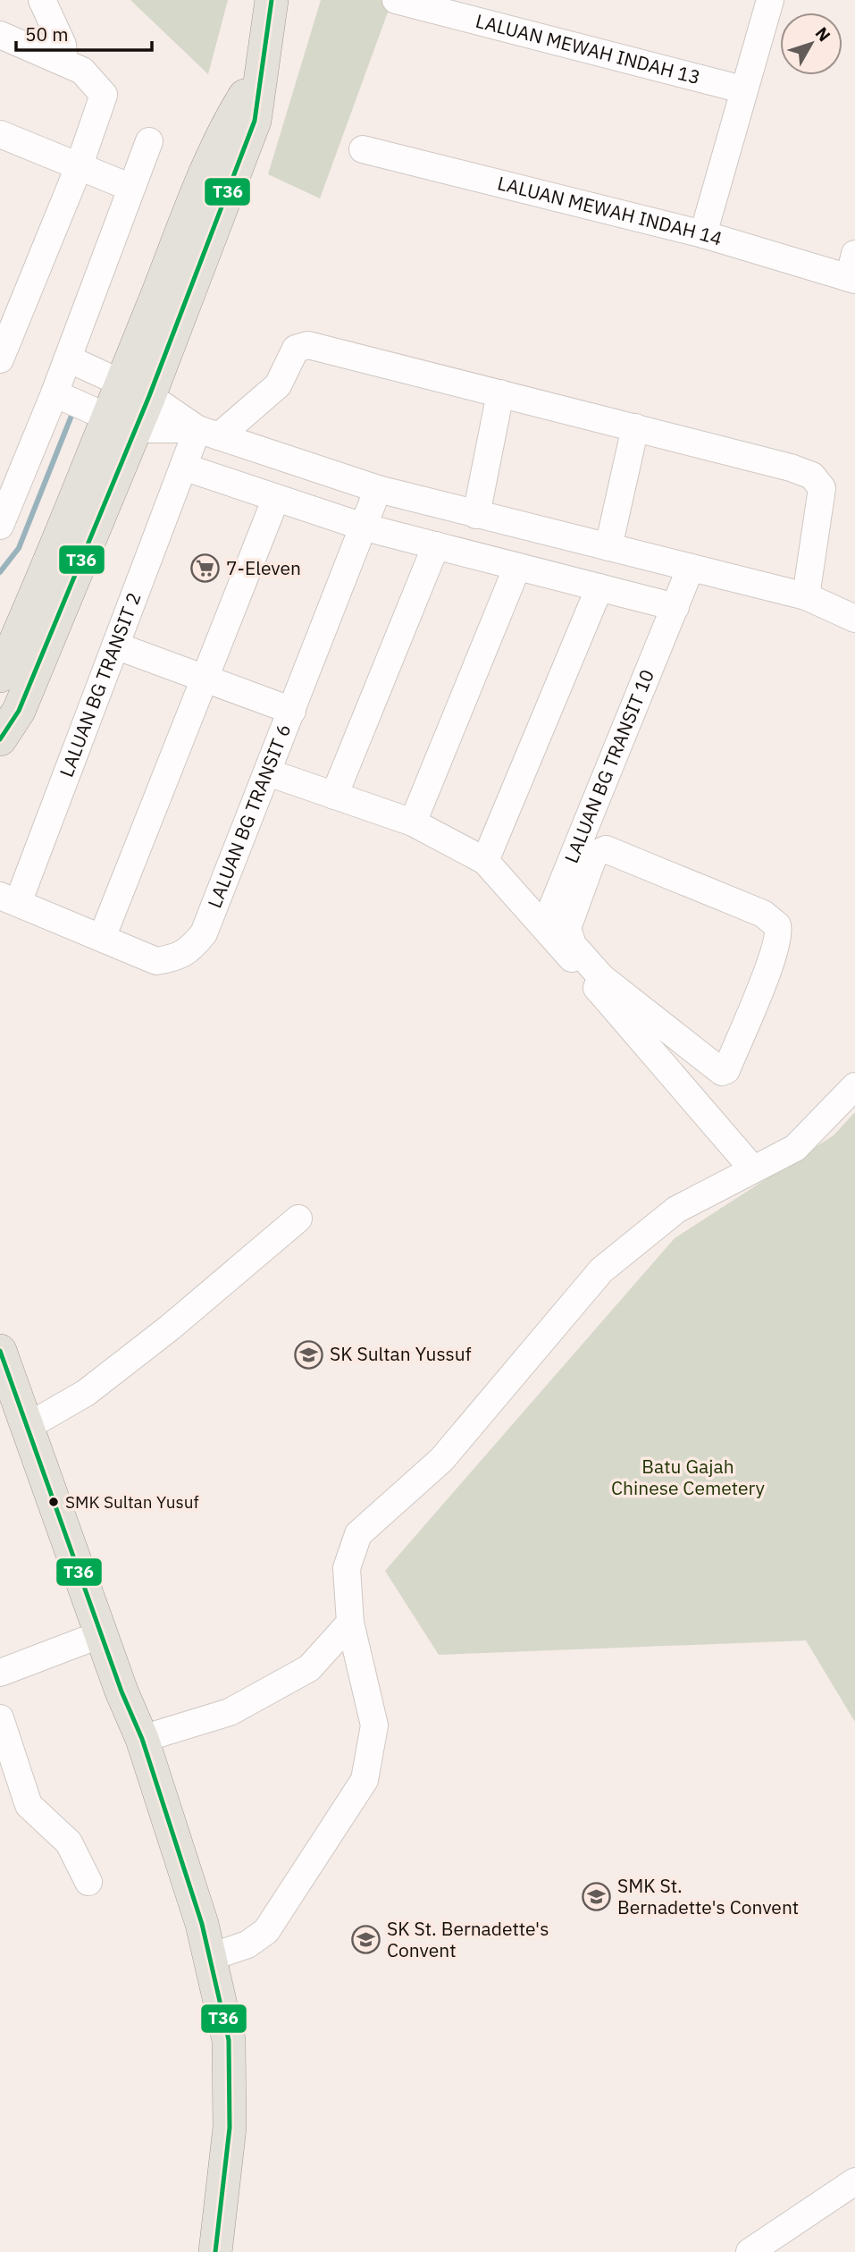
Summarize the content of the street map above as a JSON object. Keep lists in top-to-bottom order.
{
  "streets": {
    "street": [
      "LALUAN MEWAH INDAH 13",
      "LALUAN MEWAH INDAH 14",
      "LALUAN BG TRANSIT 2",
      "LALUAN BG TRANSIT 10",
      "LALUAN BG TRANSIT 6"
    ]
  },
  "crossings": [
    ["LALUAN BG TRANSIT 2", "LALUAN BG TRANSIT 6"]
  ],
  "parks": ["Batu Gajah Chinese Cemetery"],
  "places": {
    "supermarket": ["7-Eleven"],
    "school or university": ["SK Sultan Yussuf", "SMK St. Bernadette's Convent", "SK St. Bernadette's Convent"],
    "other": ["SMK Sultan Yusuf"]
  },
  "lines": ["transit line T36"],
  "scale_bar": "50 m",
  "north": "top right"
}
